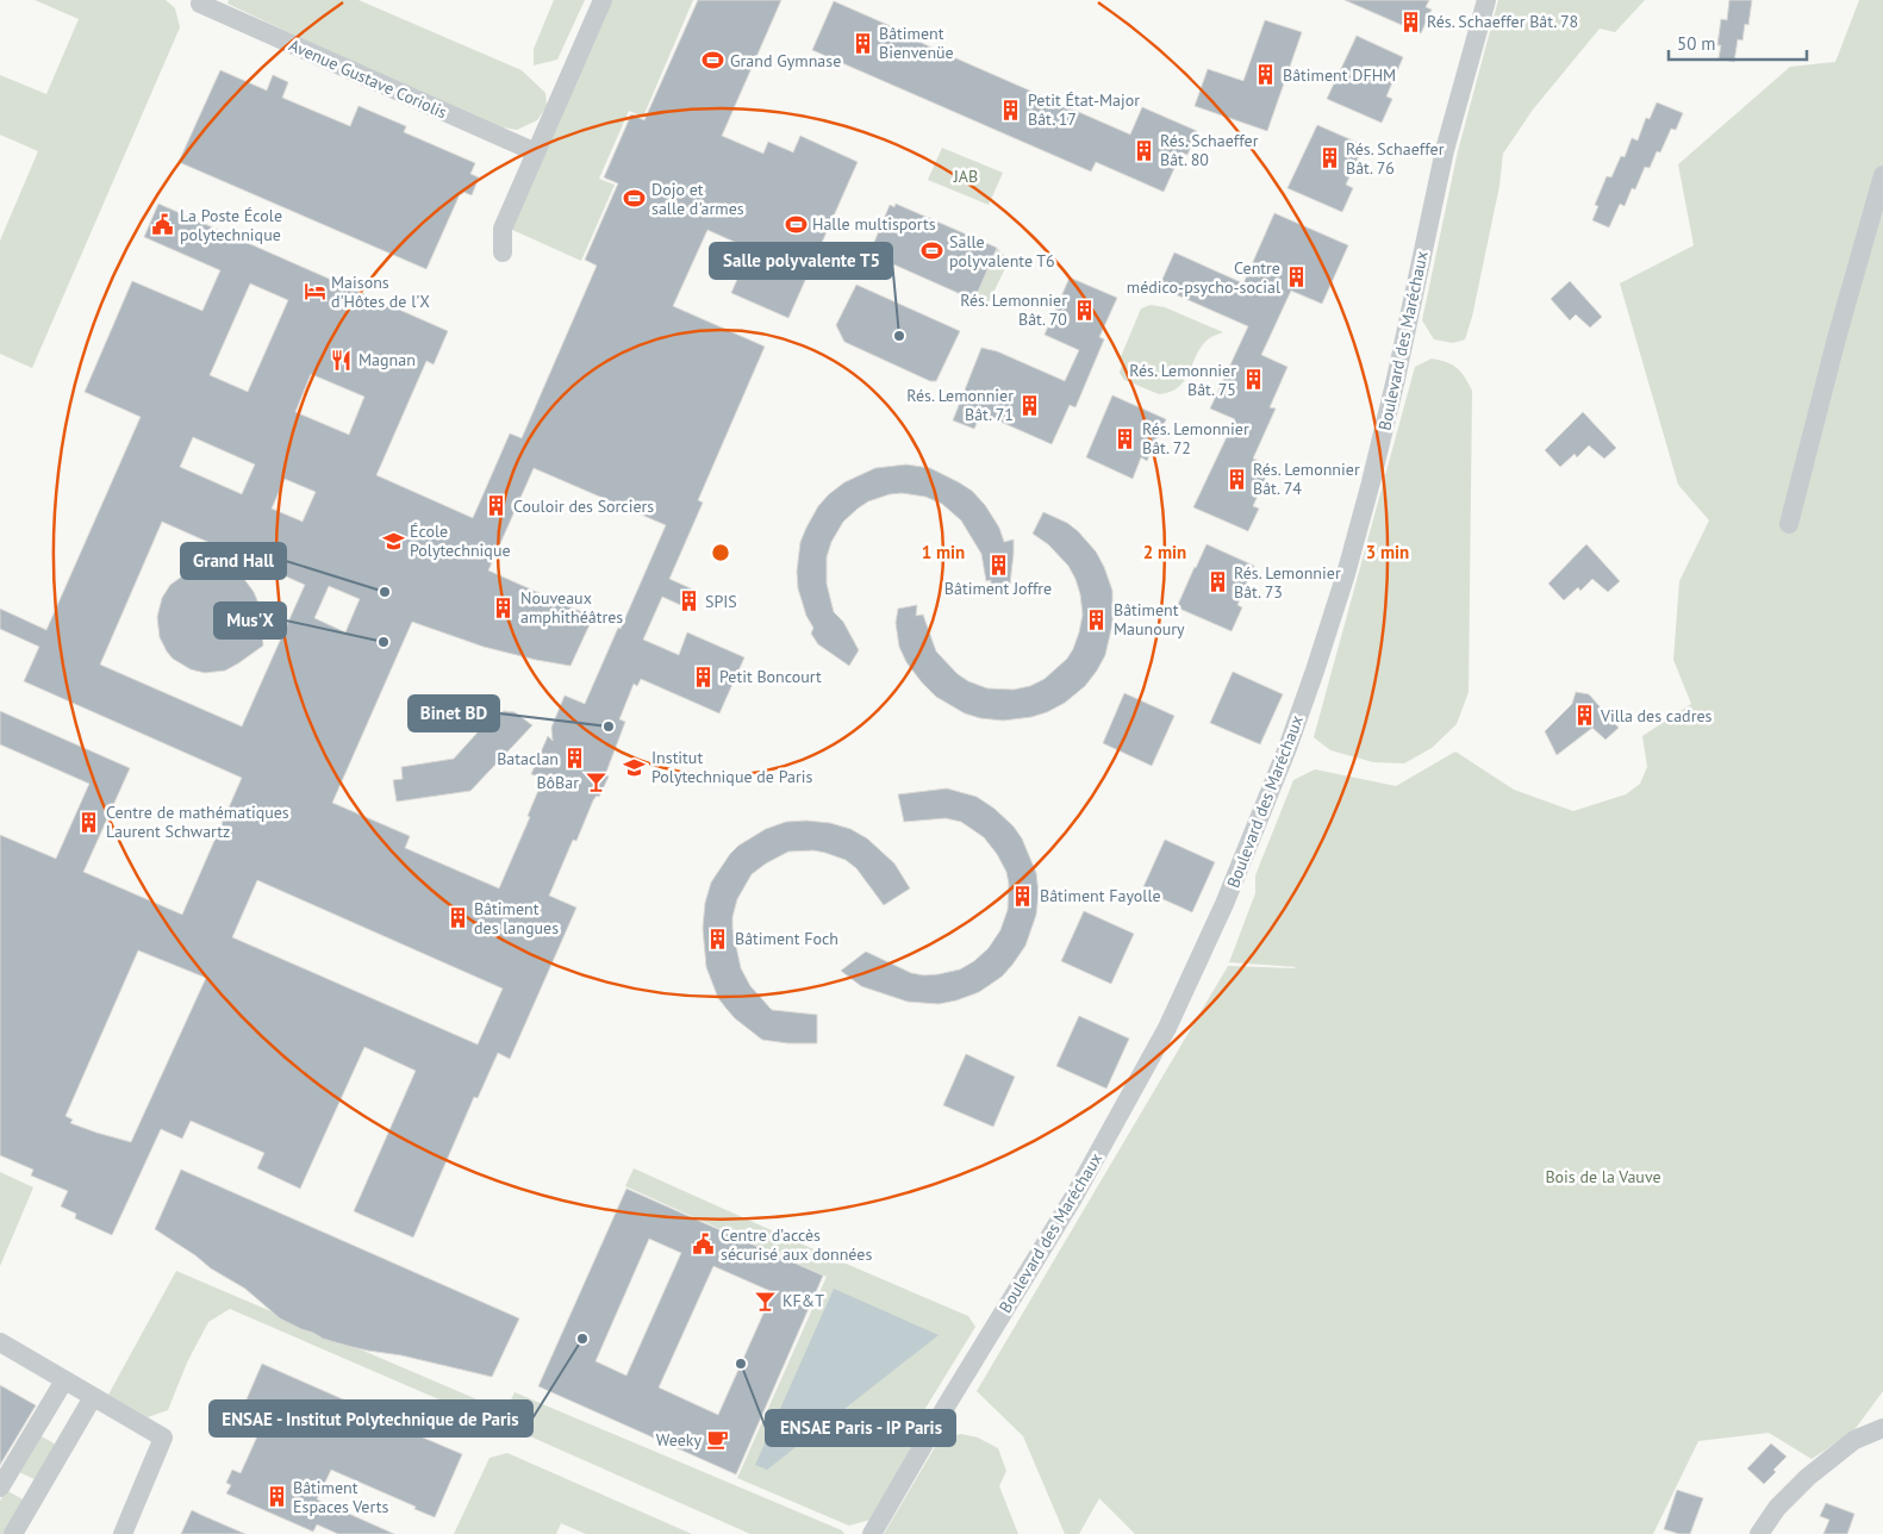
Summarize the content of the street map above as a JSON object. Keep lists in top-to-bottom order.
{
  "streets": {
    "street": ["Avenue Gustave Coriolis", "Boulevard des Maréchaux"]
  },
  "parks": ["JAB", "Bois de la Vauve"],
  "places": {
    "building": [
      "Rés. Schaeffer Bât. 78",
      "Bâtiment Bienvenüe",
      "Bâtiment DFHM",
      "Petit État-Major Bât. 17",
      "Rés. Schaeffer Bât. 80",
      "Rés. Schaeffer Bât. 76",
      "Centre médico-psycho-social",
      "Rés. Lemonnier Bât. 70",
      "Rés. Lemonnier Bât. 75",
      "Rés. Lemonnier Bât. 71",
      "Rés. Lemonnier Bât. 72",
      "Rés. Lemonnier Bât. 74",
      "Couloir des Sorciers",
      "Bâtiment Joffre",
      "Rés. Lemonnier Bât. 73",
      "SPIS",
      "Nouveaux amphithéâtres",
      "Bâtiment Maunoury",
      "Petit Boncourt",
      "Villa des cadres",
      "Bataclan",
      "Centre de mathématiques Laurent Schwartz",
      "Bâtiment Fayolle",
      "Bâtiment des langues",
      "Bâtiment Foch",
      "Bâtiment Espaces Verts"
    ],
    "sports": [
      "Grand Gymnase",
      "Dojo et salle d'armes",
      "Halle multisports",
      "Salle polyvalente T6"
    ],
    "public building": ["La Poste École polytechnique", "Centre d’accès sécurisé aux données"],
    "hotel": ["Maisons d'Hôtes de l'X"],
    "other": [
      "Salle polyvalente T5",
      "Grand Hall",
      "Mus'X",
      "Binet BD",
      "ENSAE - Institut Polytechnique de Paris",
      "ENSAE Paris - IP Paris"
    ],
    "restaurant": ["Magnan"],
    "school or university": ["École Polytechnique", "Institut Polytechnique de Paris"],
    "bar": ["BôBar", "KF&T"],
    "cafe": ["Weeky"]
  },
  "scale_bar": "50 m",
  "rings": ["1 min", "2 min", "3 min"]
}
